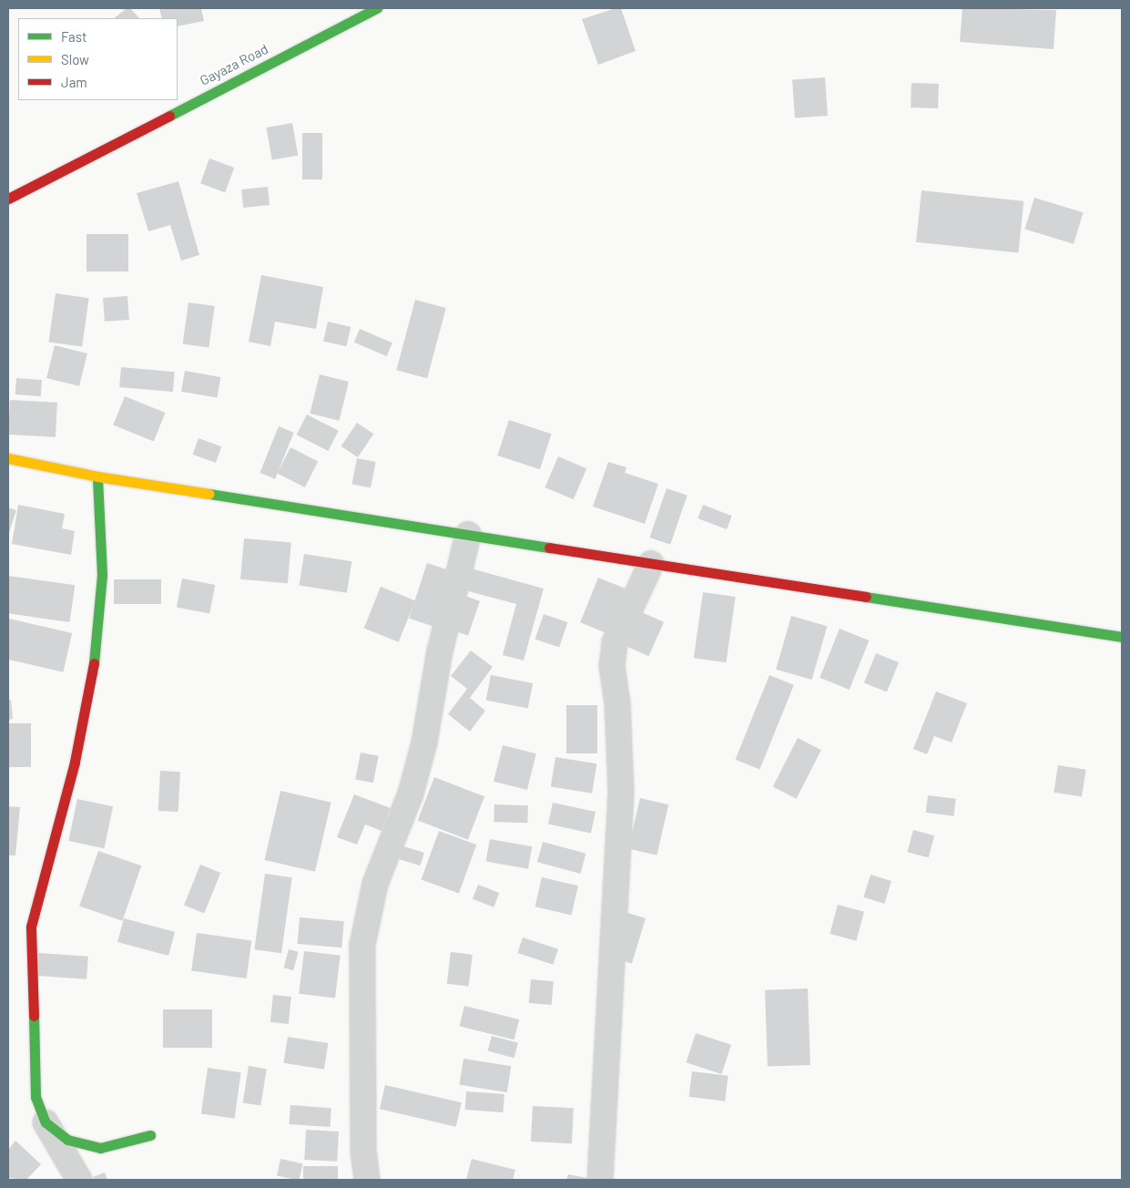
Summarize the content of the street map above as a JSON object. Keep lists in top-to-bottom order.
{
  "streets": {
    "street": ["Gayaza Road"]
  },
  "legend": ["Fast", "Slow", "Jam"]
}
